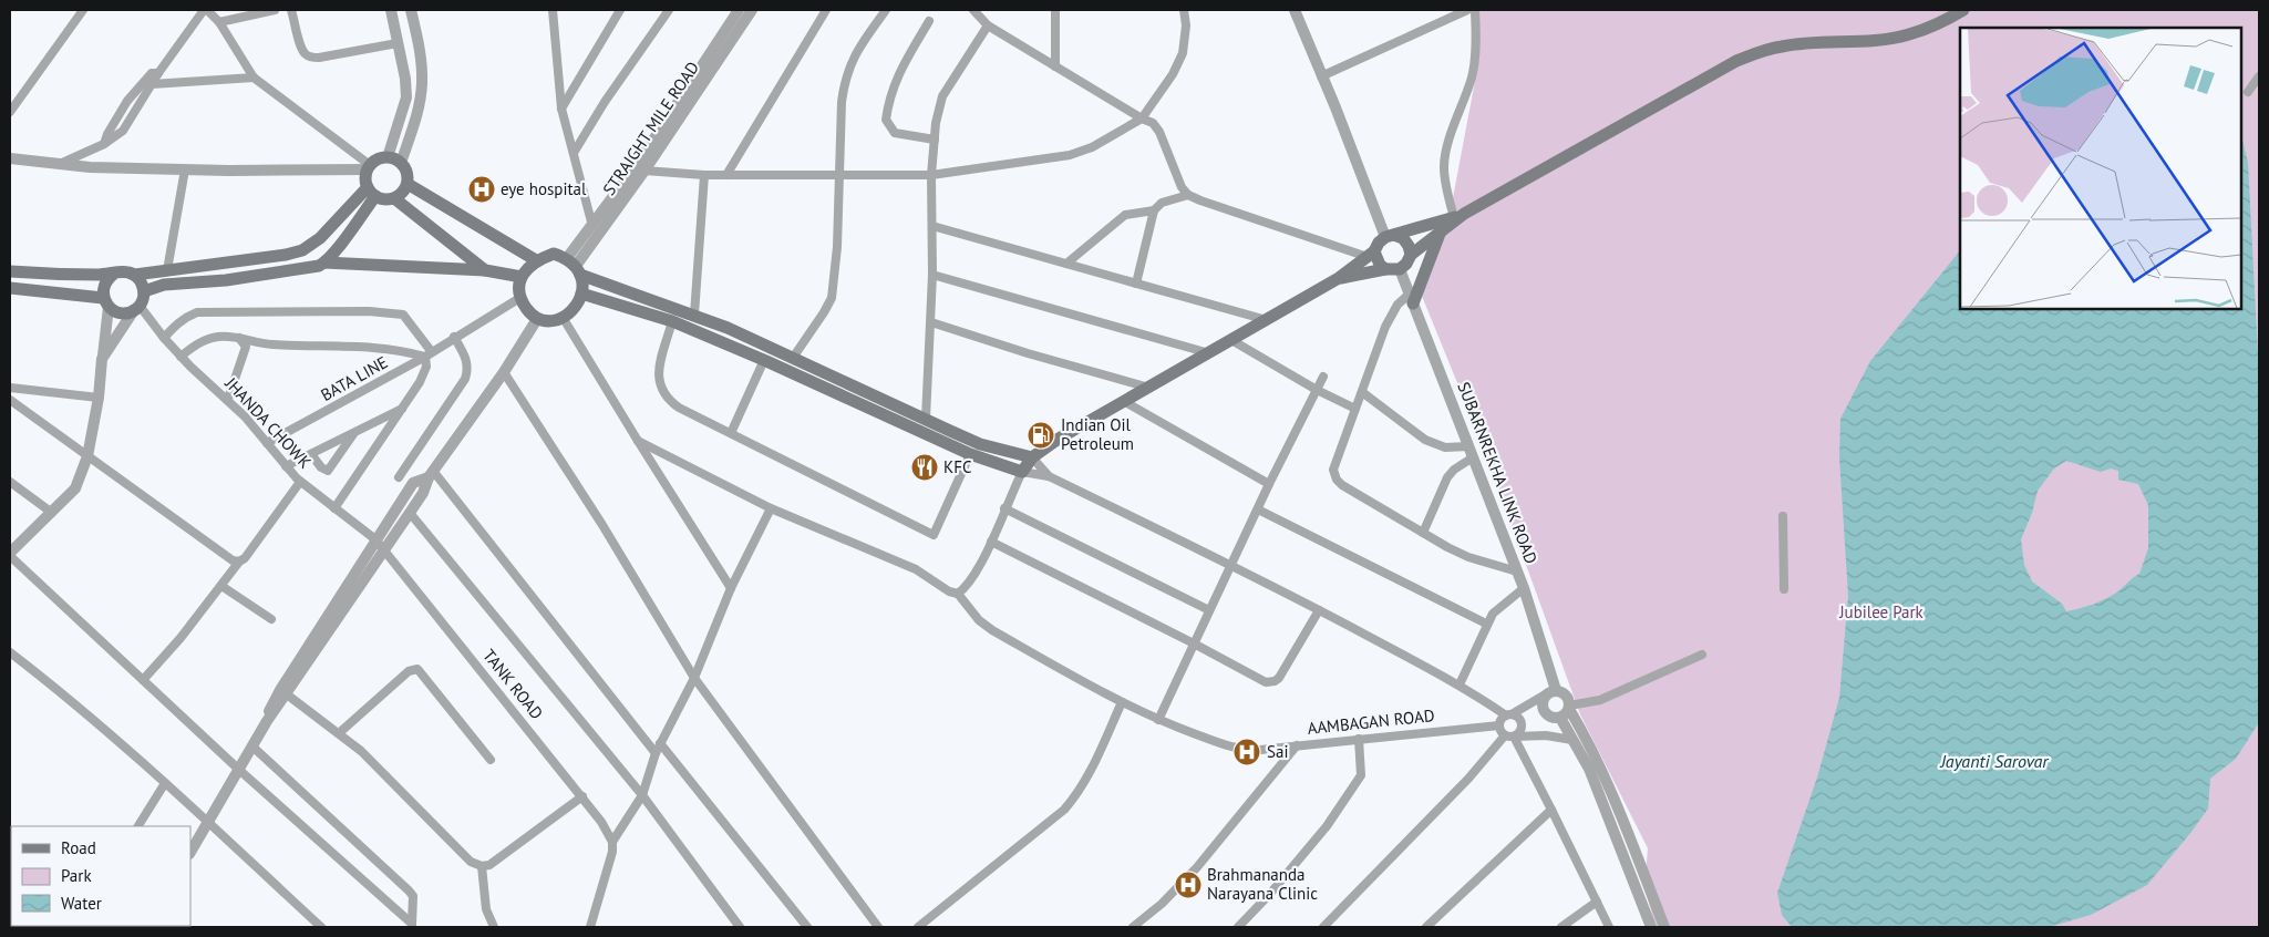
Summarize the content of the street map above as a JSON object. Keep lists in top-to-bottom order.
{
  "streets": {
    "street": [
      "STRAIGHT MILE ROAD",
      "BATA LINE",
      "JHANDA CHOWK",
      "SUBARNREKHA LINK ROAD",
      "TANK ROAD",
      "AAMBAGAN ROAD"
    ]
  },
  "crossings": [
    ["STRAIGHT MILE ROAD", "BATA LINE"],
    ["BATA LINE", "JHANDA CHOWK"],
    ["JHANDA CHOWK", "TANK ROAD"]
  ],
  "water": ["Jayanti Sarovar"],
  "parks": ["Jubilee Park"],
  "places": {
    "hospital": ["eye hospital", "Sai", "Brahmananda Narayana Clinic"],
    "fuel station": ["Indian Oil Petroleum"],
    "restaurant": ["KFC"]
  },
  "legend": ["Road", "Park", "Water"]
}
